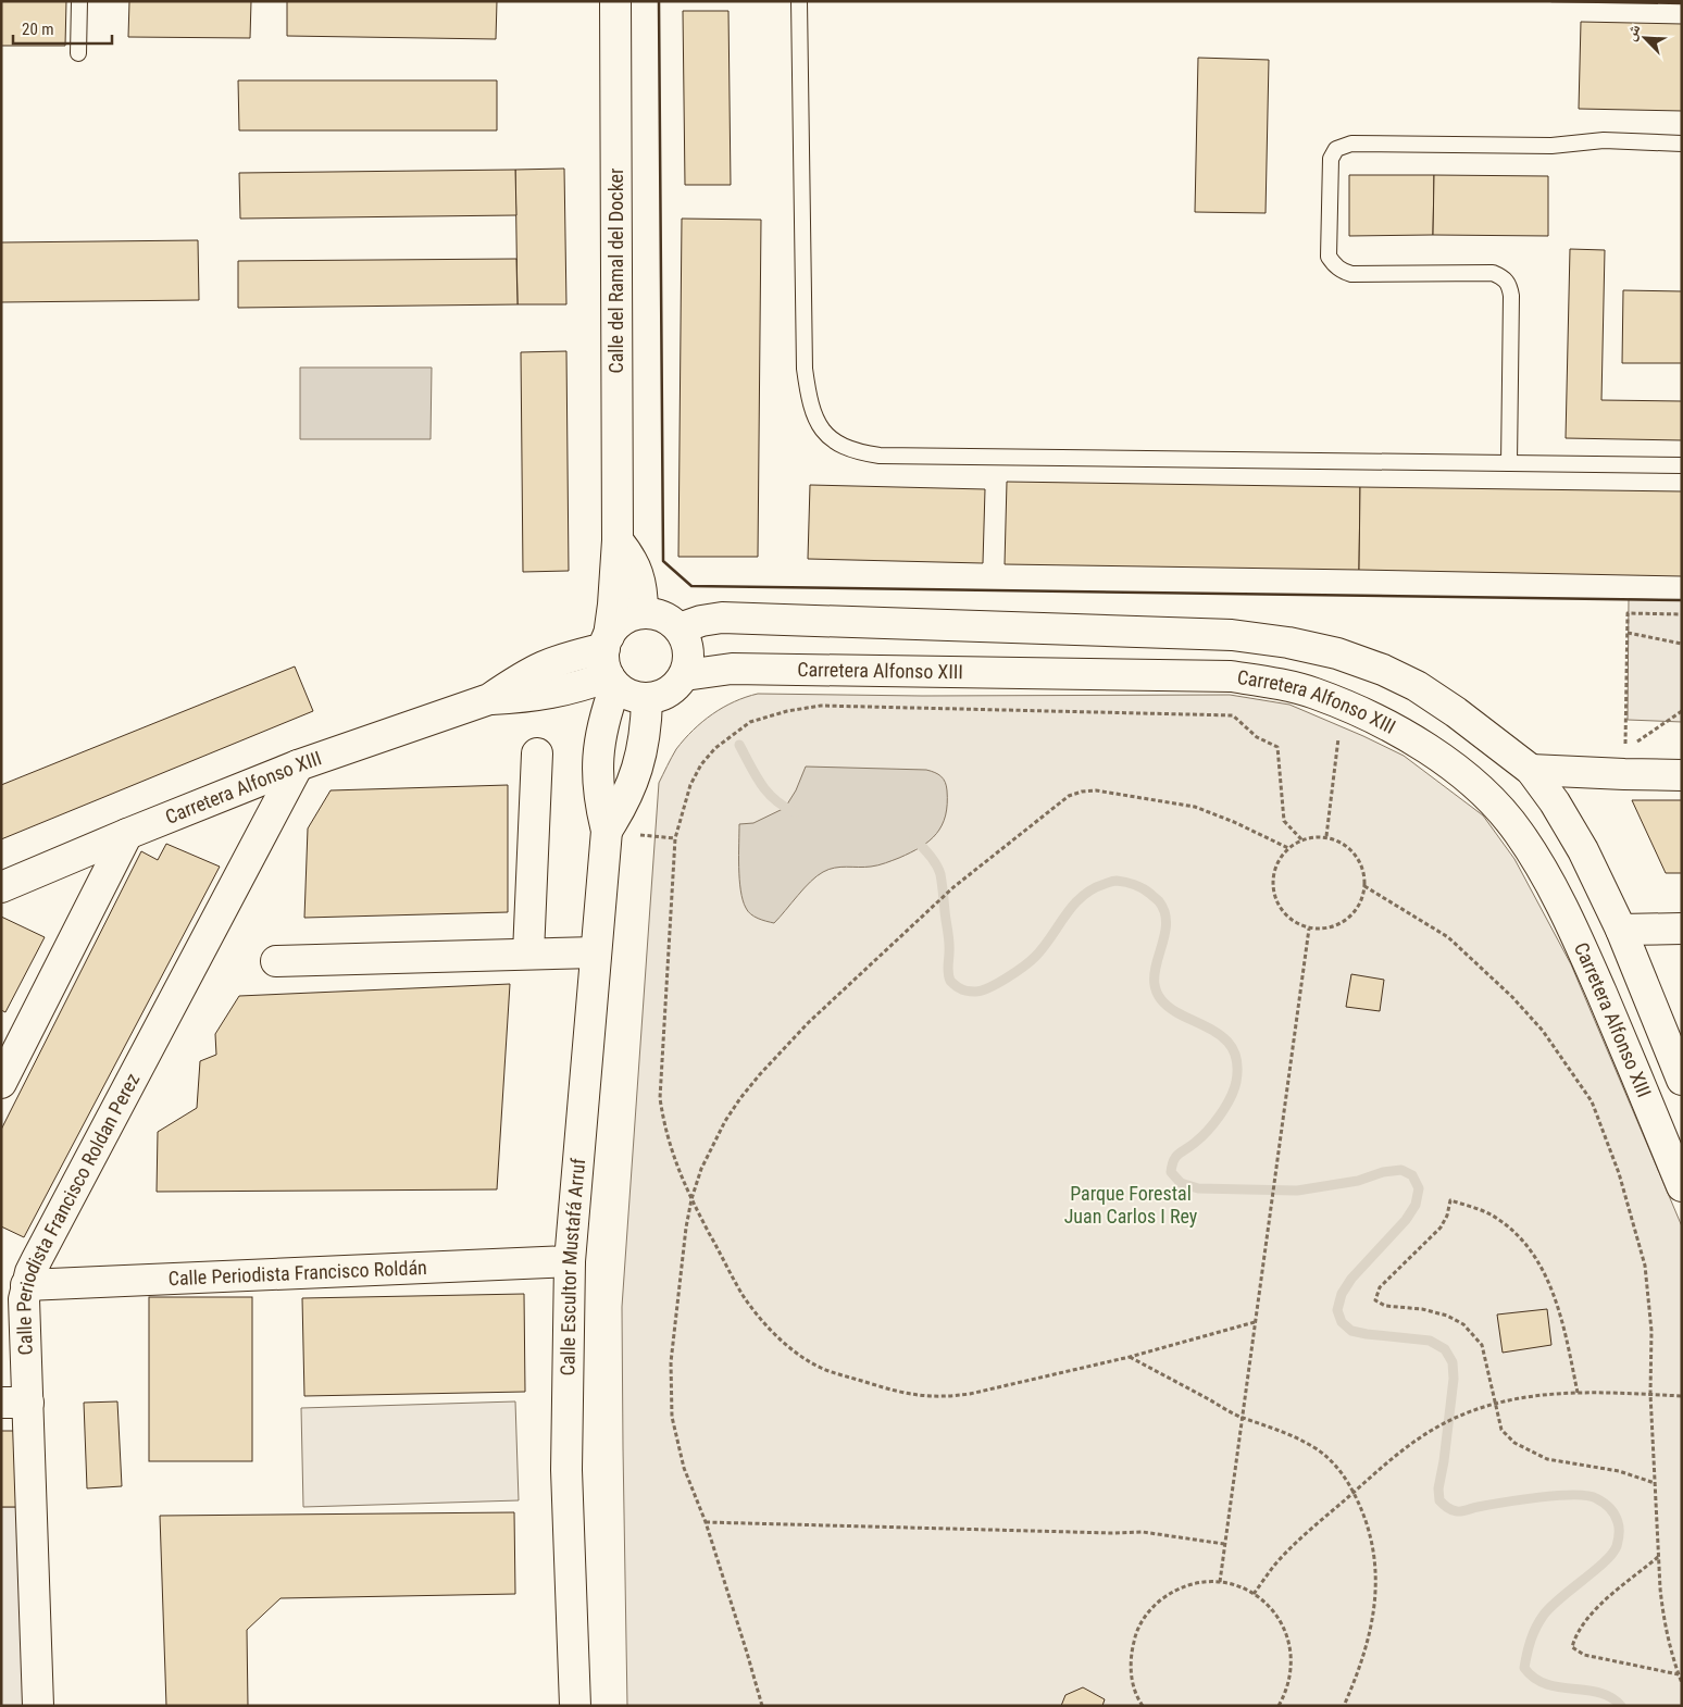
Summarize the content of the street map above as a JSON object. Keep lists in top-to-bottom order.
{
  "streets": {
    "street": [
      "Calle del Ramal del Docker",
      "Carretera Alfonso XIII",
      "Calle Periodista Francisco Roldan Perez",
      "Calle Escultor Mustafá Arruf",
      "Calle Periodista Francisco Roldán"
    ]
  },
  "crossings": [
    ["Calle del Ramal del Docker", "Carretera Alfonso XIII"],
    ["Calle del Ramal del Docker", "Calle Escultor Mustafá Arruf"],
    ["Carretera Alfonso XIII", "Calle Periodista Francisco Roldan Perez"],
    ["Carretera Alfonso XIII", "Calle Escultor Mustafá Arruf"],
    ["Calle Periodista Francisco Roldan Perez", "Calle Periodista Francisco Roldán"],
    ["Calle Escultor Mustafá Arruf", "Calle Periodista Francisco Roldán"]
  ],
  "parks": ["Parque Forestal Juan Carlos I Rey"],
  "scale_bar": "20 m",
  "north": "top left"
}
